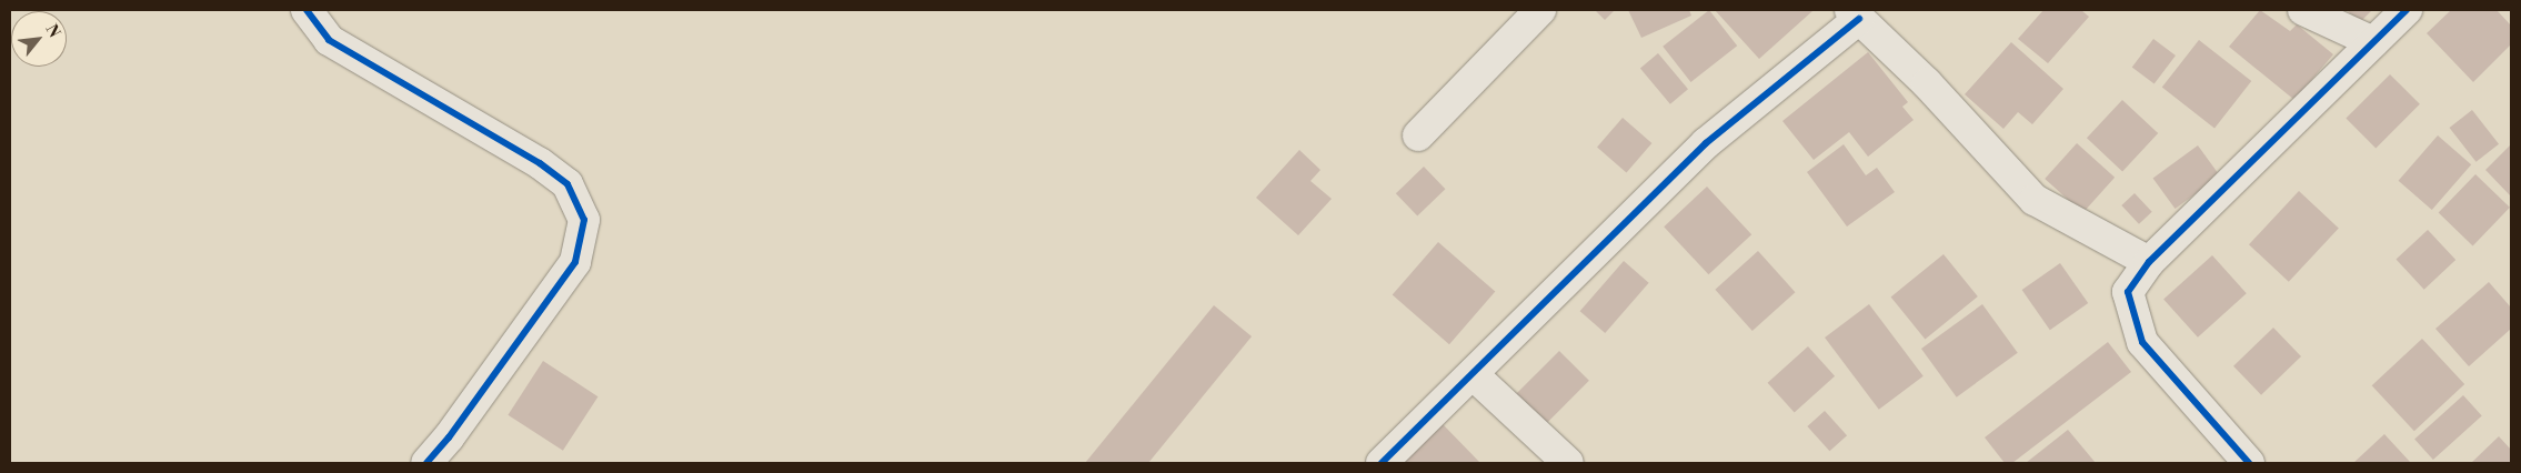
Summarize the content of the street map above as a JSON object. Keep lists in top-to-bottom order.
{
  "north": "top right"
}
